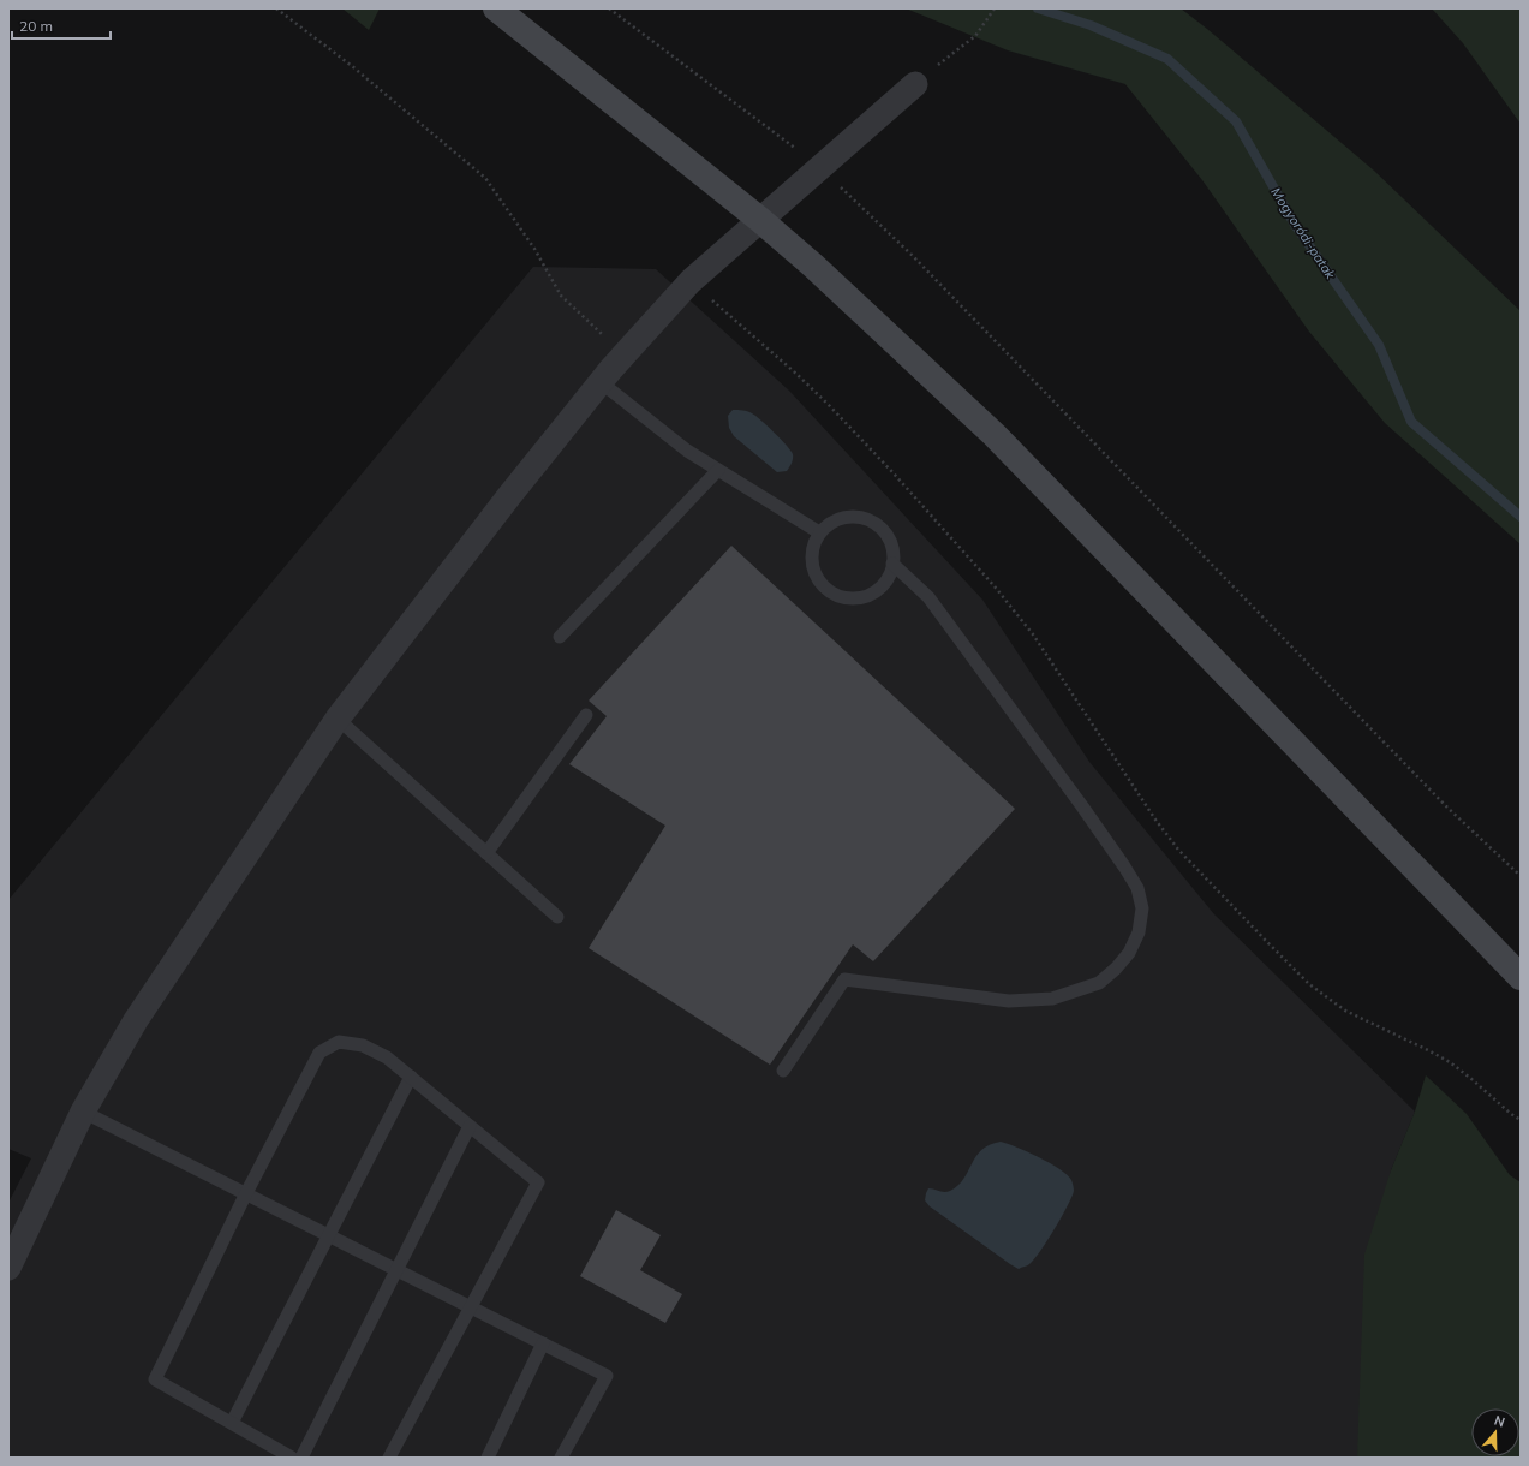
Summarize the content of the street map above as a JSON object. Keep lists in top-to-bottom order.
{
  "water": ["Mogyoródi-patak"],
  "scale_bar": "20 m",
  "north": "top"
}
